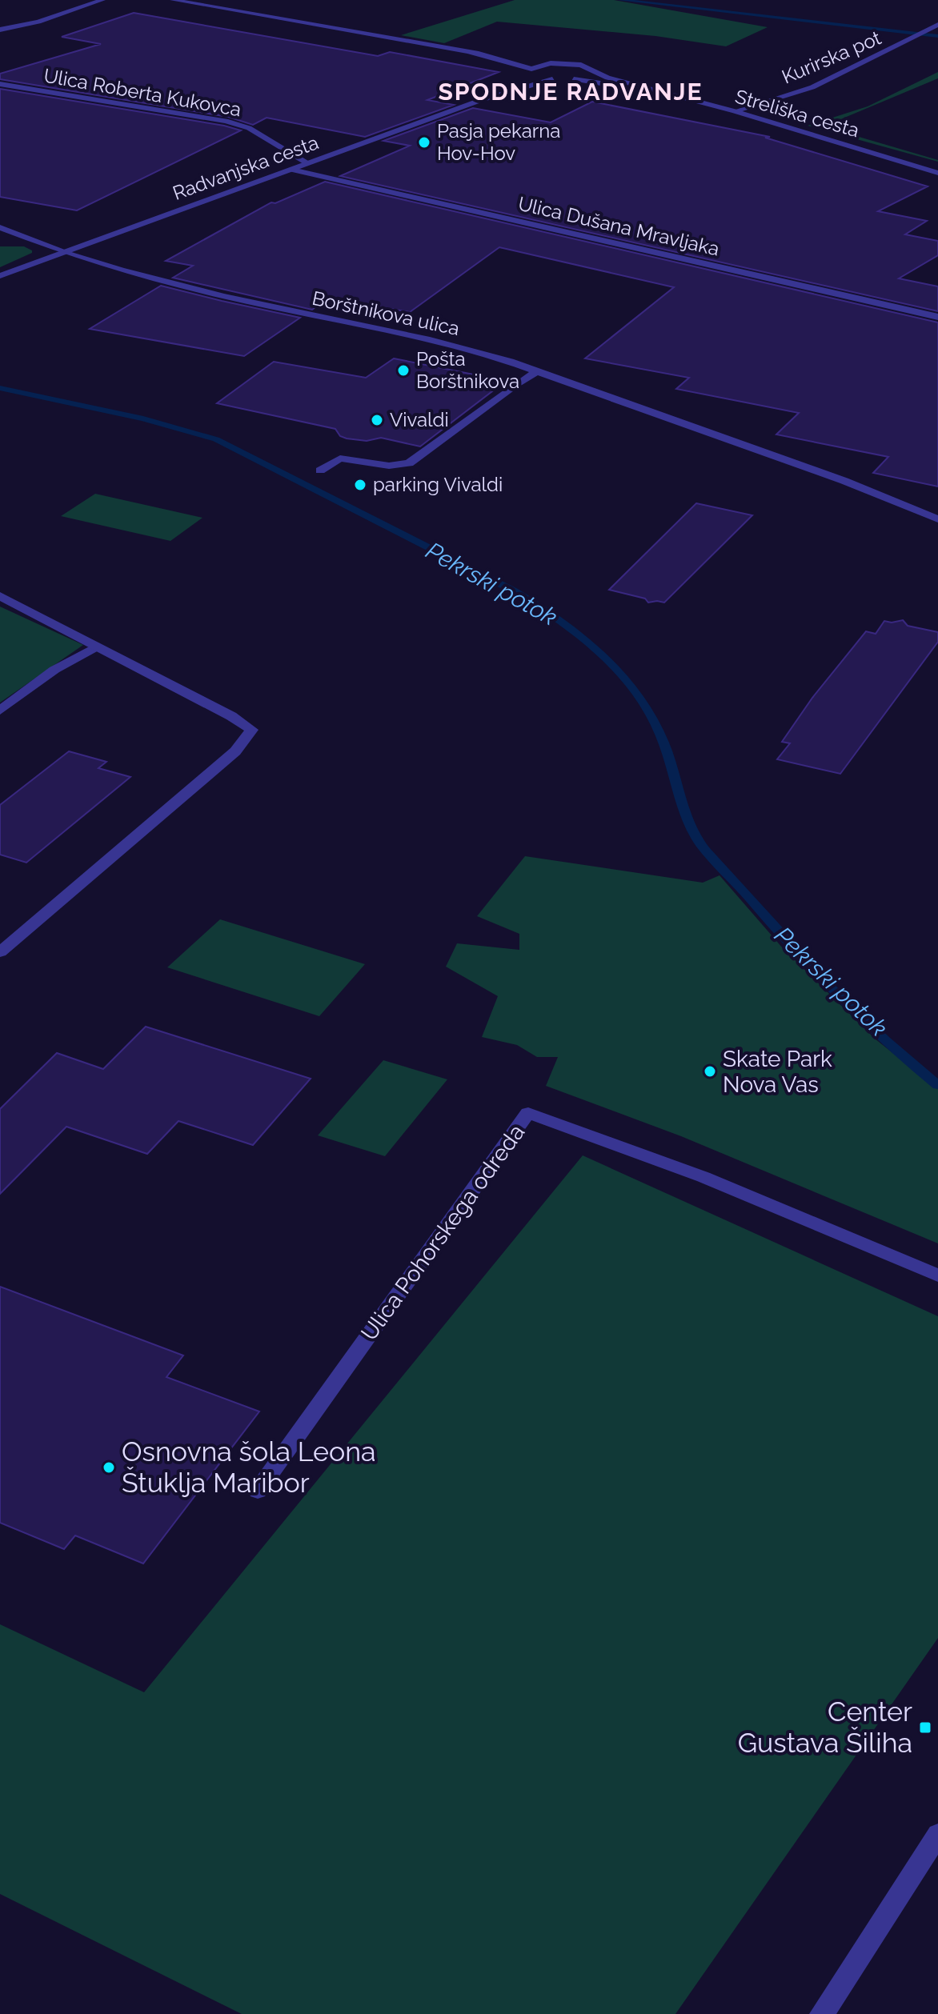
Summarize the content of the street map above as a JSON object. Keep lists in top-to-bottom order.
{
  "streets": {
    "street": [
      "Kurirska pot",
      "Ulica Roberta Kukovca",
      "Streliška cesta",
      "Radvanjska cesta",
      "Ulica Dušana Mravljaka",
      "Borštnikova ulica",
      "Ulica Pohorskega odreda"
    ]
  },
  "crossings": [
    ["Kurirska pot", "Streliška cesta"],
    ["Ulica Roberta Kukovca", "Radvanjska cesta"],
    ["Streliška cesta", "Radvanjska cesta"],
    ["Radvanjska cesta", "Ulica Dušana Mravljaka"],
    ["Radvanjska cesta", "Borštnikova ulica"]
  ],
  "districts": ["SPODNJE RADVANJE"],
  "water": ["Pekrski potok"],
  "places": {
    "other": [
      "Pasja pekarna Hov-Hov",
      "Pošta Borštnikova",
      "Vivaldi",
      "parking Vivaldi",
      "Skate Park Nova Vas",
      "Osnovna šola Leona Štuklja Maribor"
    ],
    "transit": ["Center Gustava Šiliha"]
  }
}
